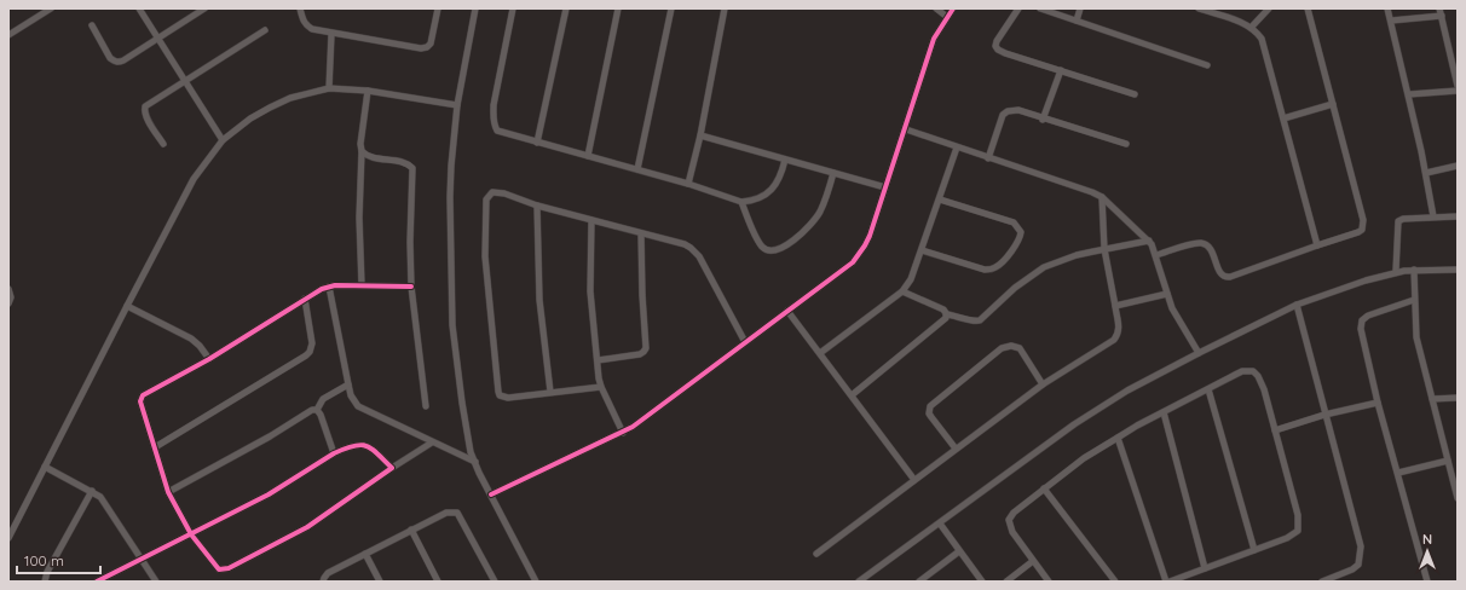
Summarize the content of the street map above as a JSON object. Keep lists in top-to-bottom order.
{
  "scale_bar": "100 m",
  "north": "top"
}
